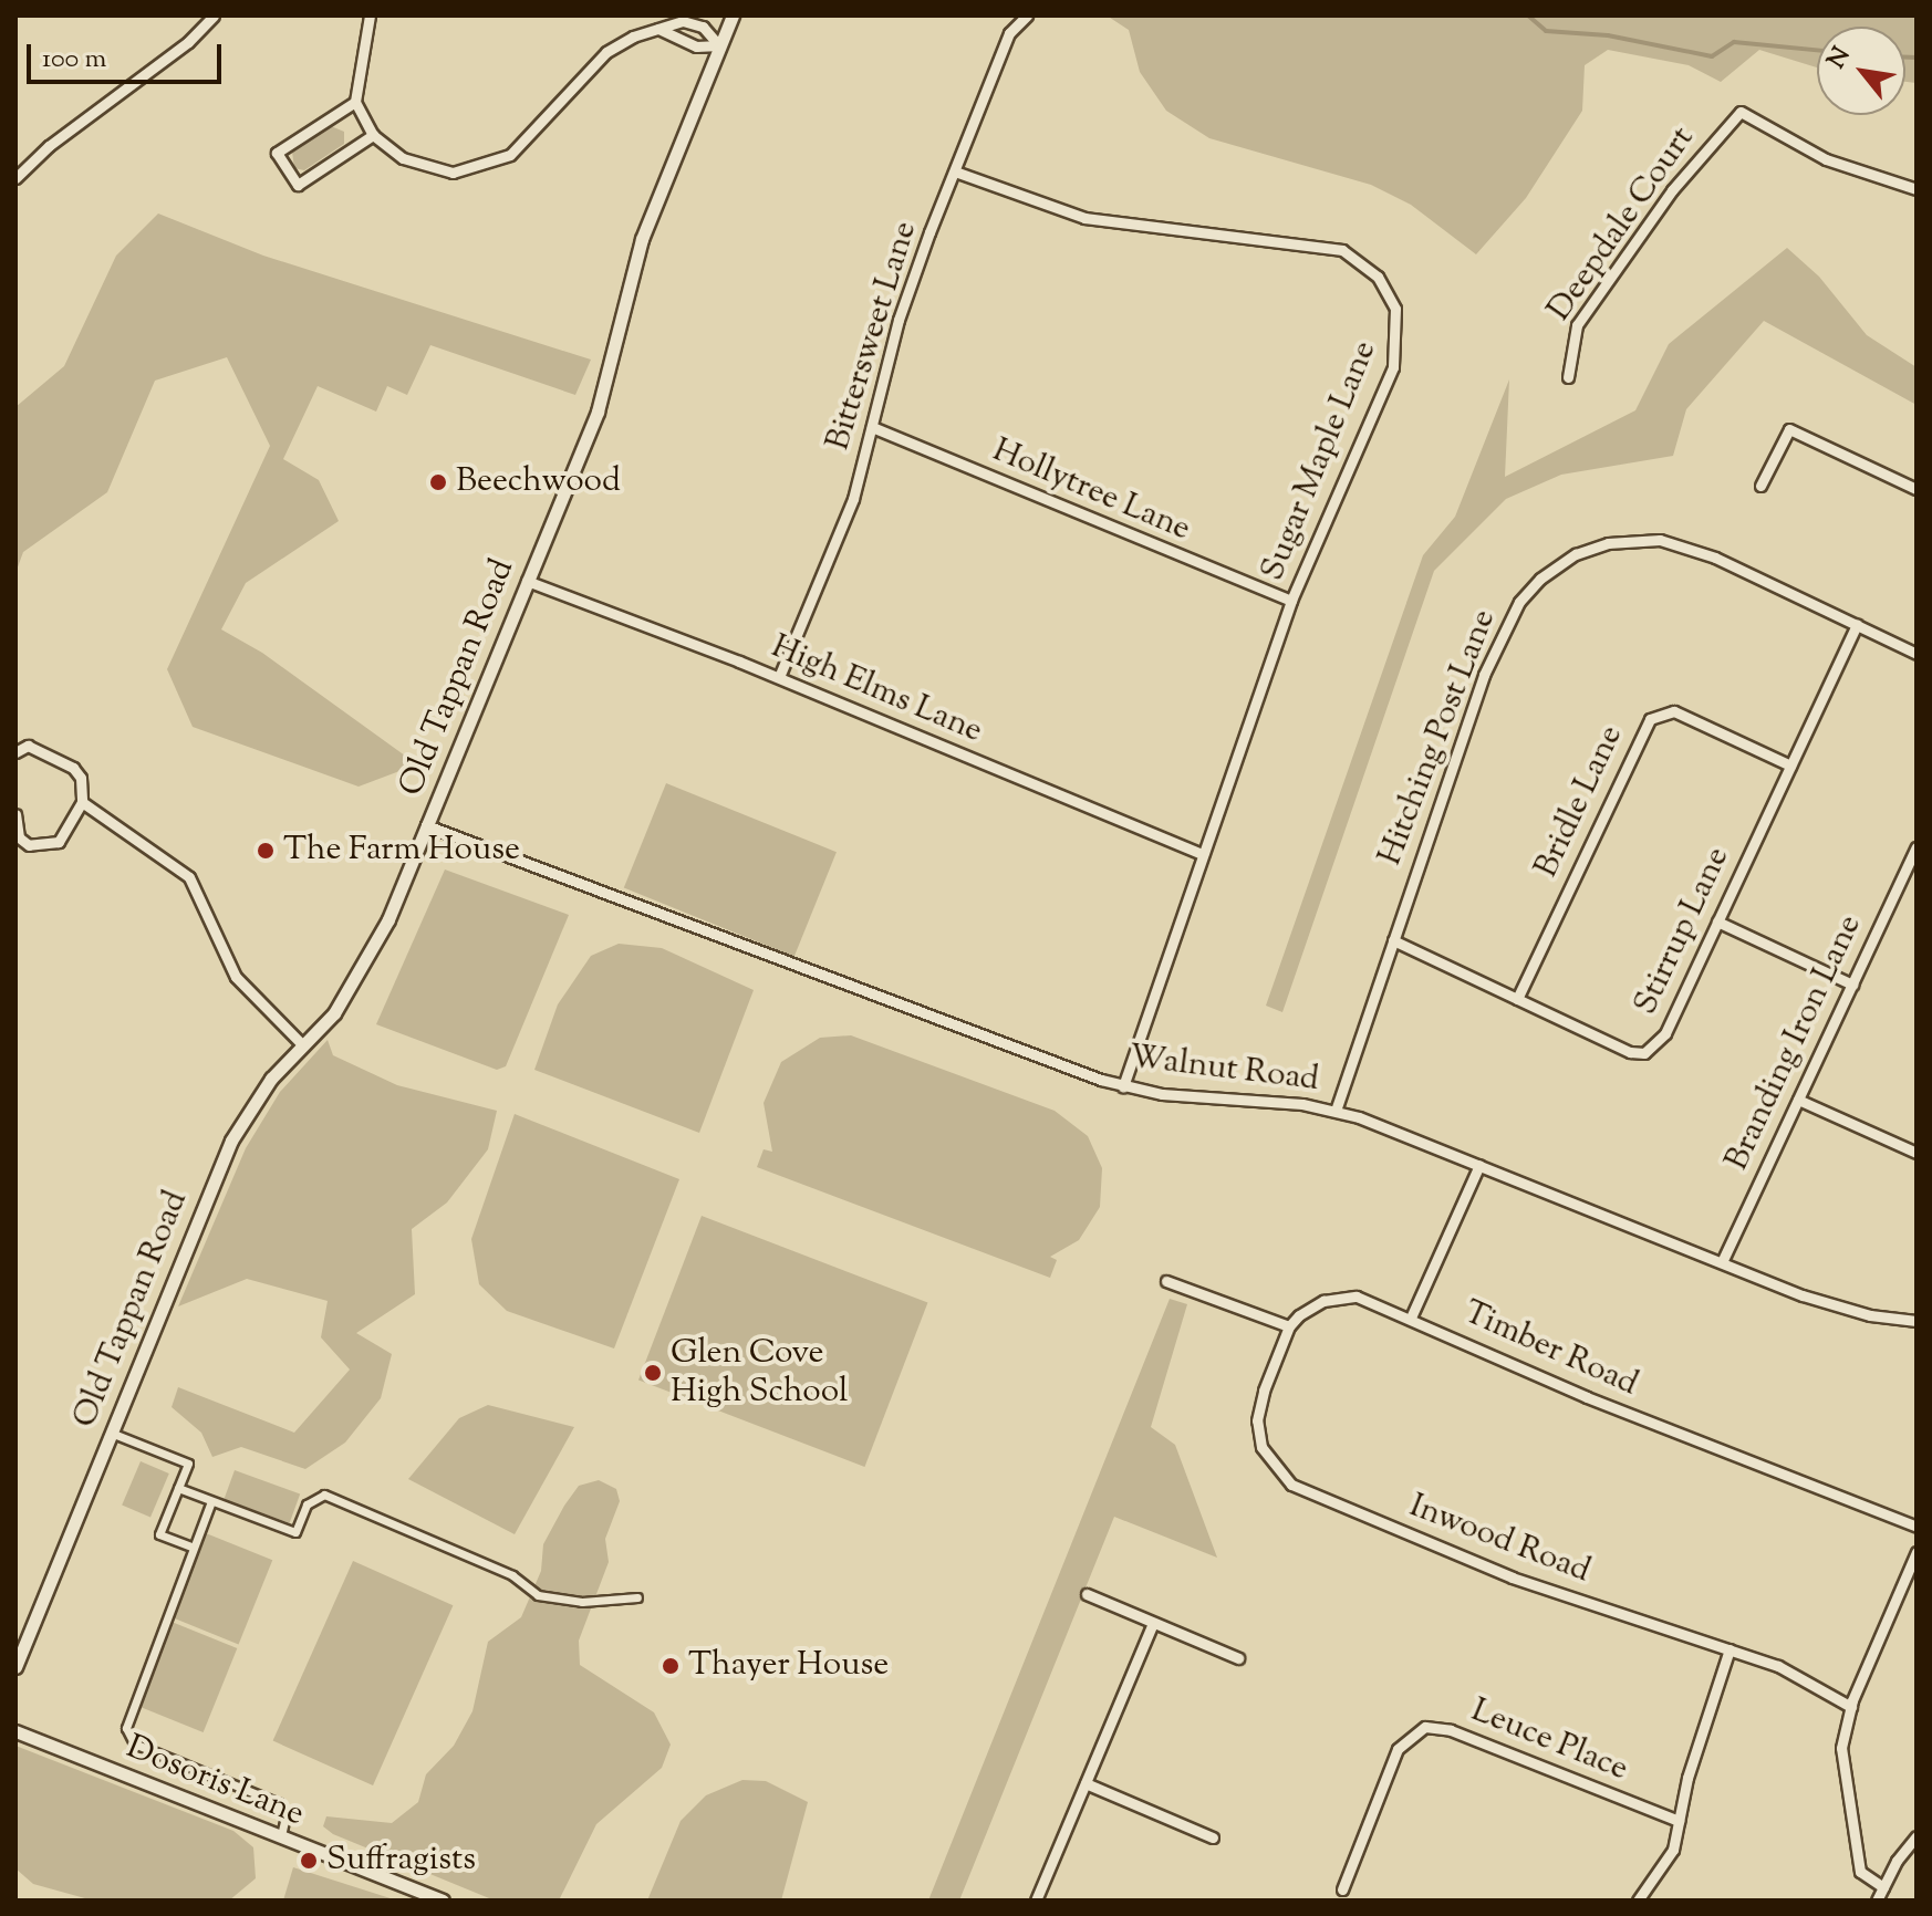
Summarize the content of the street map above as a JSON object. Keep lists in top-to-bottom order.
{
  "streets": {
    "street": [
      "Deepdale Court",
      "Bittersweet Lane",
      "Sugar Maple Lane",
      "Hollytree Lane",
      "Old Tappan Road",
      "High Elms Lane",
      "Hitching Post Lane",
      "Bridle Lane",
      "Stirrup Lane",
      "Branding Iron Lane",
      "Walnut Road",
      "Timber Road",
      "Inwood Road",
      "Leuce Place",
      "Dosoris Lane"
    ]
  },
  "crossings": [
    ["Bittersweet Lane", "Sugar Maple Lane"],
    ["Bittersweet Lane", "Hollytree Lane"],
    ["Bittersweet Lane", "High Elms Lane"],
    ["Sugar Maple Lane", "Hollytree Lane"],
    ["Sugar Maple Lane", "High Elms Lane"],
    ["Sugar Maple Lane", "Walnut Road"],
    ["Old Tappan Road", "High Elms Lane"],
    ["Old Tappan Road", "Walnut Road"],
    ["Hitching Post Lane", "Stirrup Lane"],
    ["Hitching Post Lane", "Walnut Road"],
    ["Bridle Lane", "Stirrup Lane"],
    ["Branding Iron Lane", "Walnut Road"],
    ["Timber Road", "Inwood Road"]
  ],
  "places": [
    "Beechwood",
    "The Farm House",
    "Glen Cove High School",
    "Thayer House",
    "Suffragists"
  ],
  "scale_bar": "100 m",
  "north": "top left"
}
